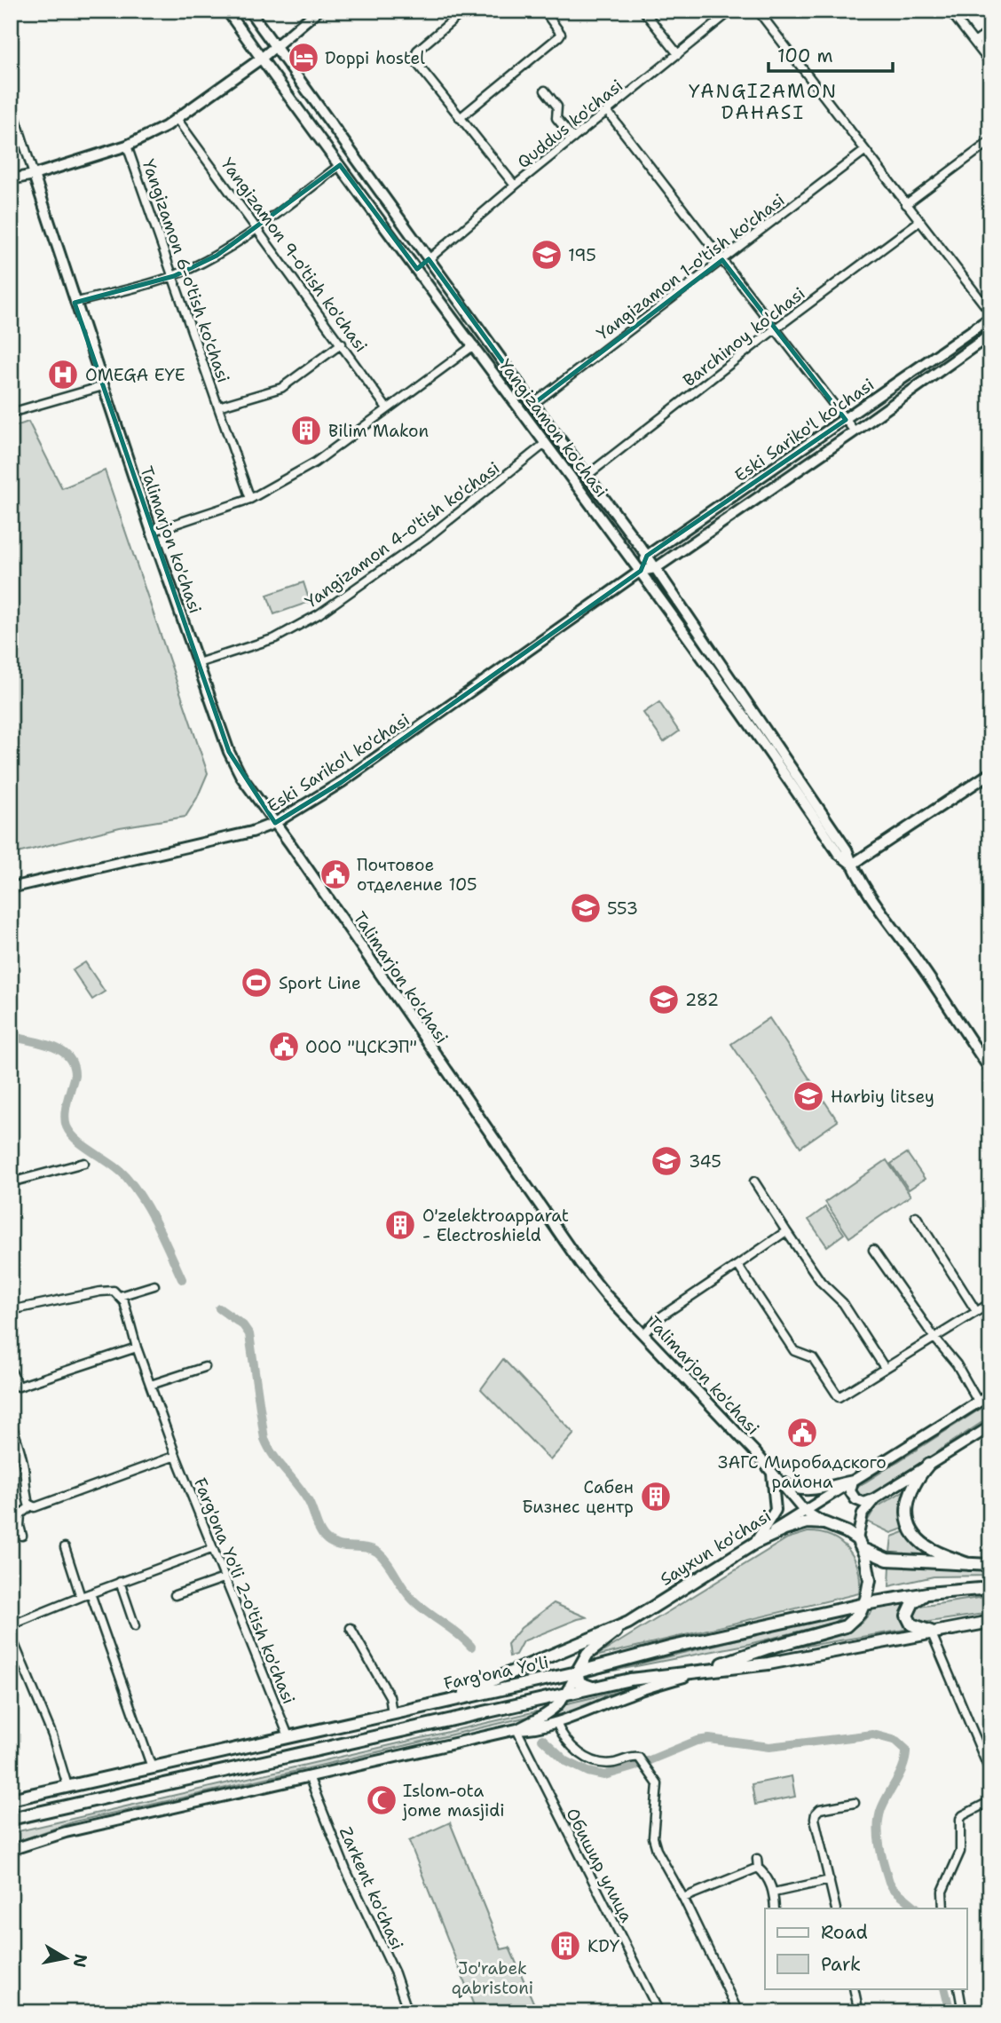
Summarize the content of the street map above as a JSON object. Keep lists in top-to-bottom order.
{
  "streets": {
    "main road": [
      "Yangizamon ko'chasi",
      "Eski Sariko'l ko'chasi",
      "Talimarjon ko'chasi",
      "Sayxun ko'chasi",
      "Farg'ona Yo'li"
    ],
    "street": [
      "Quddus ko'chasi",
      "Yangizamon 9-o'tish ko'chasi",
      "Yangizamon 1-o'tish ko'chasi",
      "Yangizamon 6-o'tish ko'chasi",
      "Barchinoy ko'chasi",
      "Yangizamon 4-o'tish ko'chasi",
      "Farg'ona Yo'li 2-o'tish ko'chasi",
      "Обишир улица",
      "Zarkent ko'chasi"
    ]
  },
  "crossings": [
    ["Quddus ko'chasi", "Yangizamon ko'chasi"],
    ["Yangizamon 9-o'tish ko'chasi", "Yangizamon 6-o'tish ko'chasi"],
    ["Yangizamon 1-o'tish ko'chasi", "Yangizamon ko'chasi"],
    ["Barchinoy ko'chasi", "Yangizamon ko'chasi"],
    ["Yangizamon ko'chasi", "Eski Sariko'l ko'chasi"],
    ["Yangizamon ko'chasi", "Yangizamon 4-o'tish ko'chasi"],
    ["Eski Sariko'l ko'chasi", "Talimarjon ko'chasi"],
    ["Yangizamon 4-o'tish ko'chasi", "Talimarjon ko'chasi"],
    ["Talimarjon ko'chasi", "Sayxun ko'chasi"],
    ["Sayxun ko'chasi", "Farg'ona Yo'li"],
    ["Farg'ona Yo'li 2-o'tish ko'chasi", "Farg'ona Yo'li"]
  ],
  "districts": ["YANGIZAMON DAHASI"],
  "parks": ["Jo'rabek qabristoni"],
  "places": {
    "hotel": ["Doppi hostel"],
    "school or university": [
      "195",
      "553",
      "282",
      "Harbiy litsey",
      "345"
    ],
    "hospital": ["OMEGA EYE"],
    "building": [
      "Bilim Makon",
      "O'zelektroapparat - Electroshield",
      "Сабен Бизнес центр",
      "KDY"
    ],
    "public building": ["Почтовое отделение 105", "ООО \"ЦСКЭП\"", "ЗАГС Миробадского района"],
    "sports": ["Sport Line"],
    "mosque": ["Islom-ota jome masjidi"]
  },
  "legend": ["Road", "Park"],
  "scale_bar": "100 m",
  "north": "right"
}
